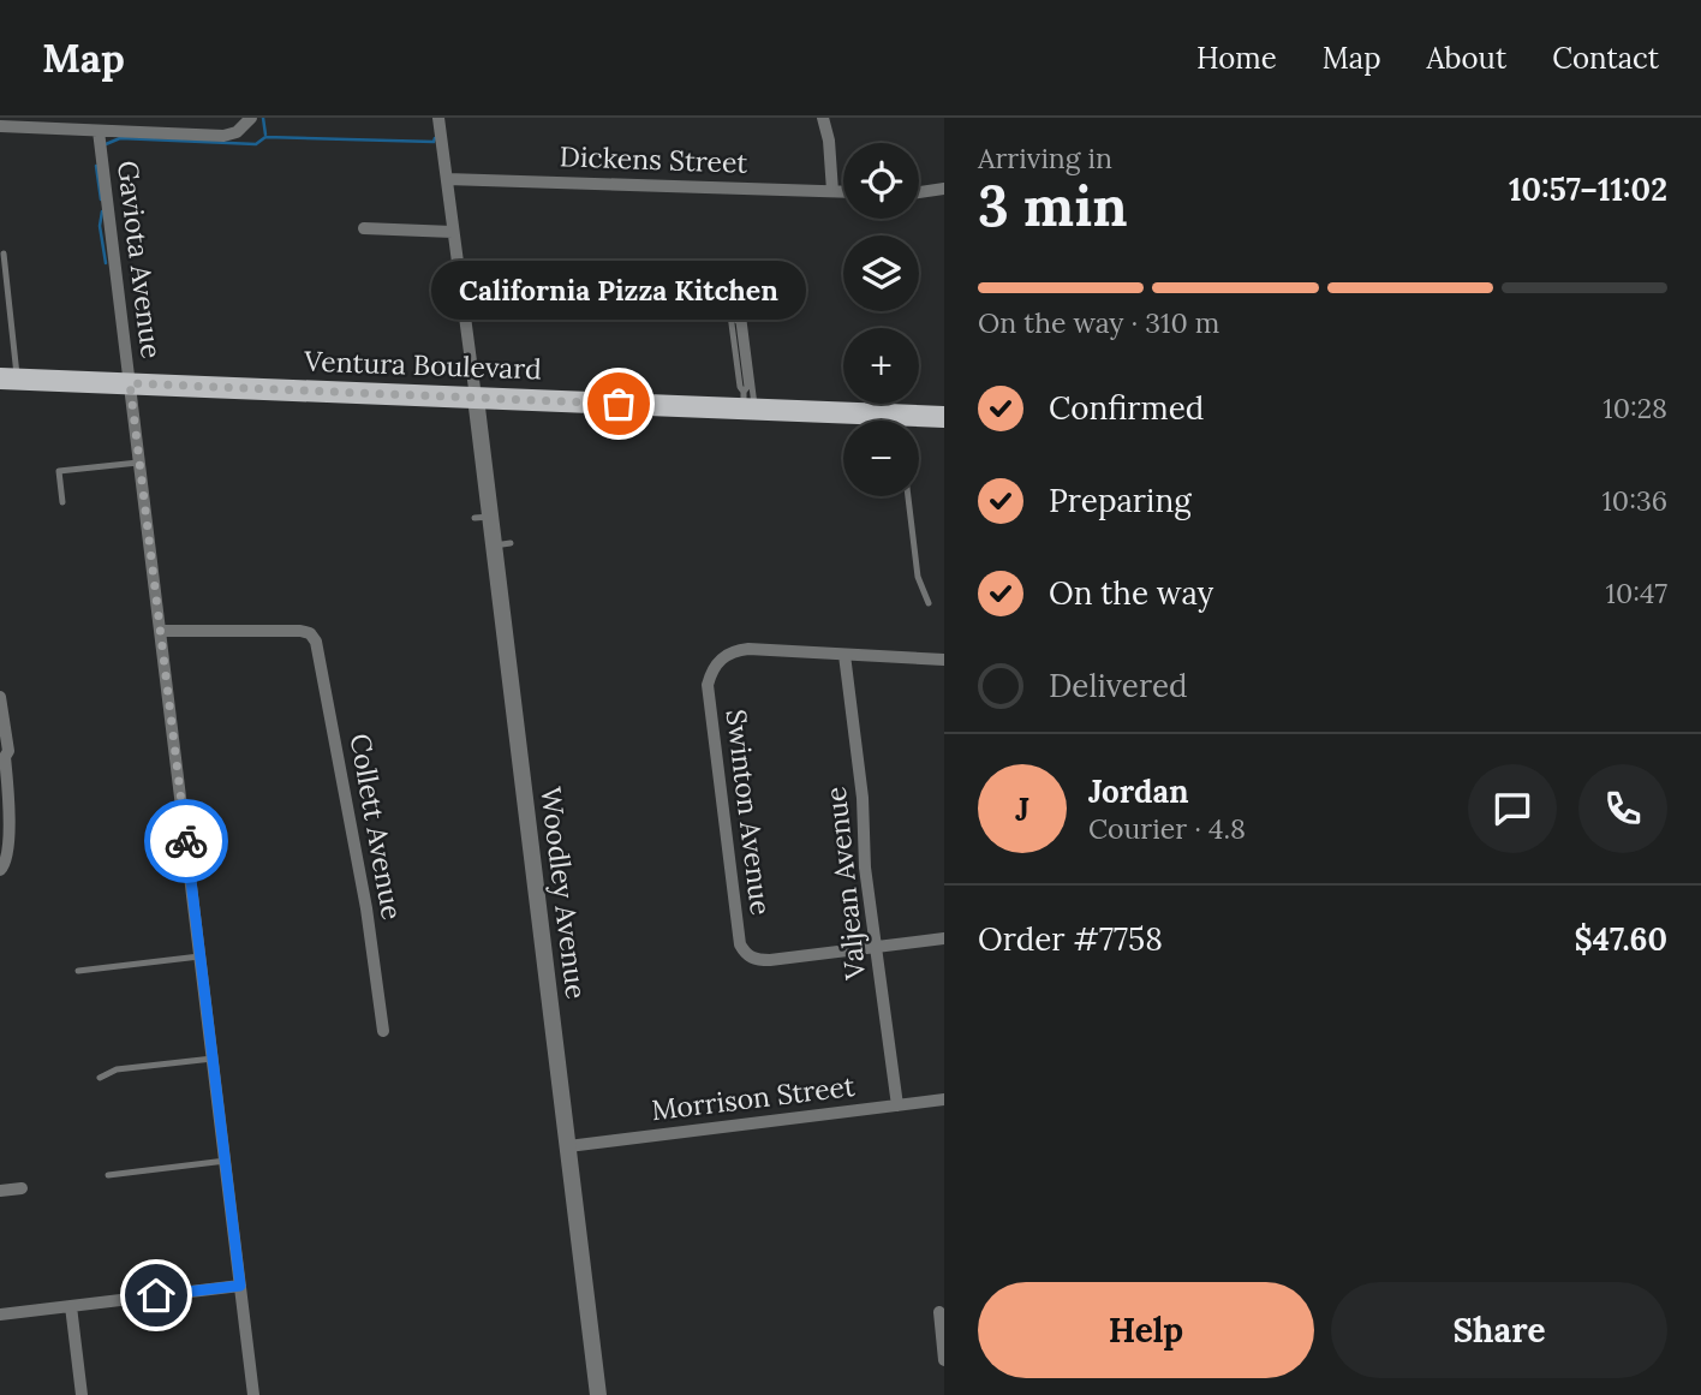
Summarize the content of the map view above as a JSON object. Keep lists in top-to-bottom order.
{
  "streets": {
    "main road": ["Ventura Boulevard"],
    "street": [
      "Dickens Street",
      "Gaviota Avenue",
      "Swinton Avenue",
      "Collett Avenue",
      "Valjean Avenue",
      "Woodley Avenue",
      "Morrison Street"
    ]
  },
  "crossings": [
    ["Gaviota Avenue", "Ventura Boulevard"],
    ["Gaviota Avenue", "Collett Avenue"],
    ["Ventura Boulevard", "Woodley Avenue"],
    ["Swinton Avenue", "Valjean Avenue"],
    ["Valjean Avenue", "Morrison Street"],
    ["Woodley Avenue", "Morrison Street"]
  ],
  "places": ["California Pizza Kitchen"],
  "page": {
    "header": "Map",
    "nav": [
      "Home",
      "Map",
      "About",
      "Contact"
    ],
    "heading": ["3 min", "Arriving in", "10:57–11:02"],
    "panel": [
      "Jordan",
      "Courier · 4.8",
      "Order #7758",
      "$47.60"
    ],
    "map_buttons": ["+", "−"],
    "bubble": "California Pizza Kitchen",
    "bar": "On the way · 310 m",
    "list": [
      ["Confirmed", "10:28"],
      ["Preparing", "10:36"],
      ["On the way", "10:47"],
      "Delivered"
    ],
    "round": "J",
    "buttons": ["Help", "Share"]
  }
}
